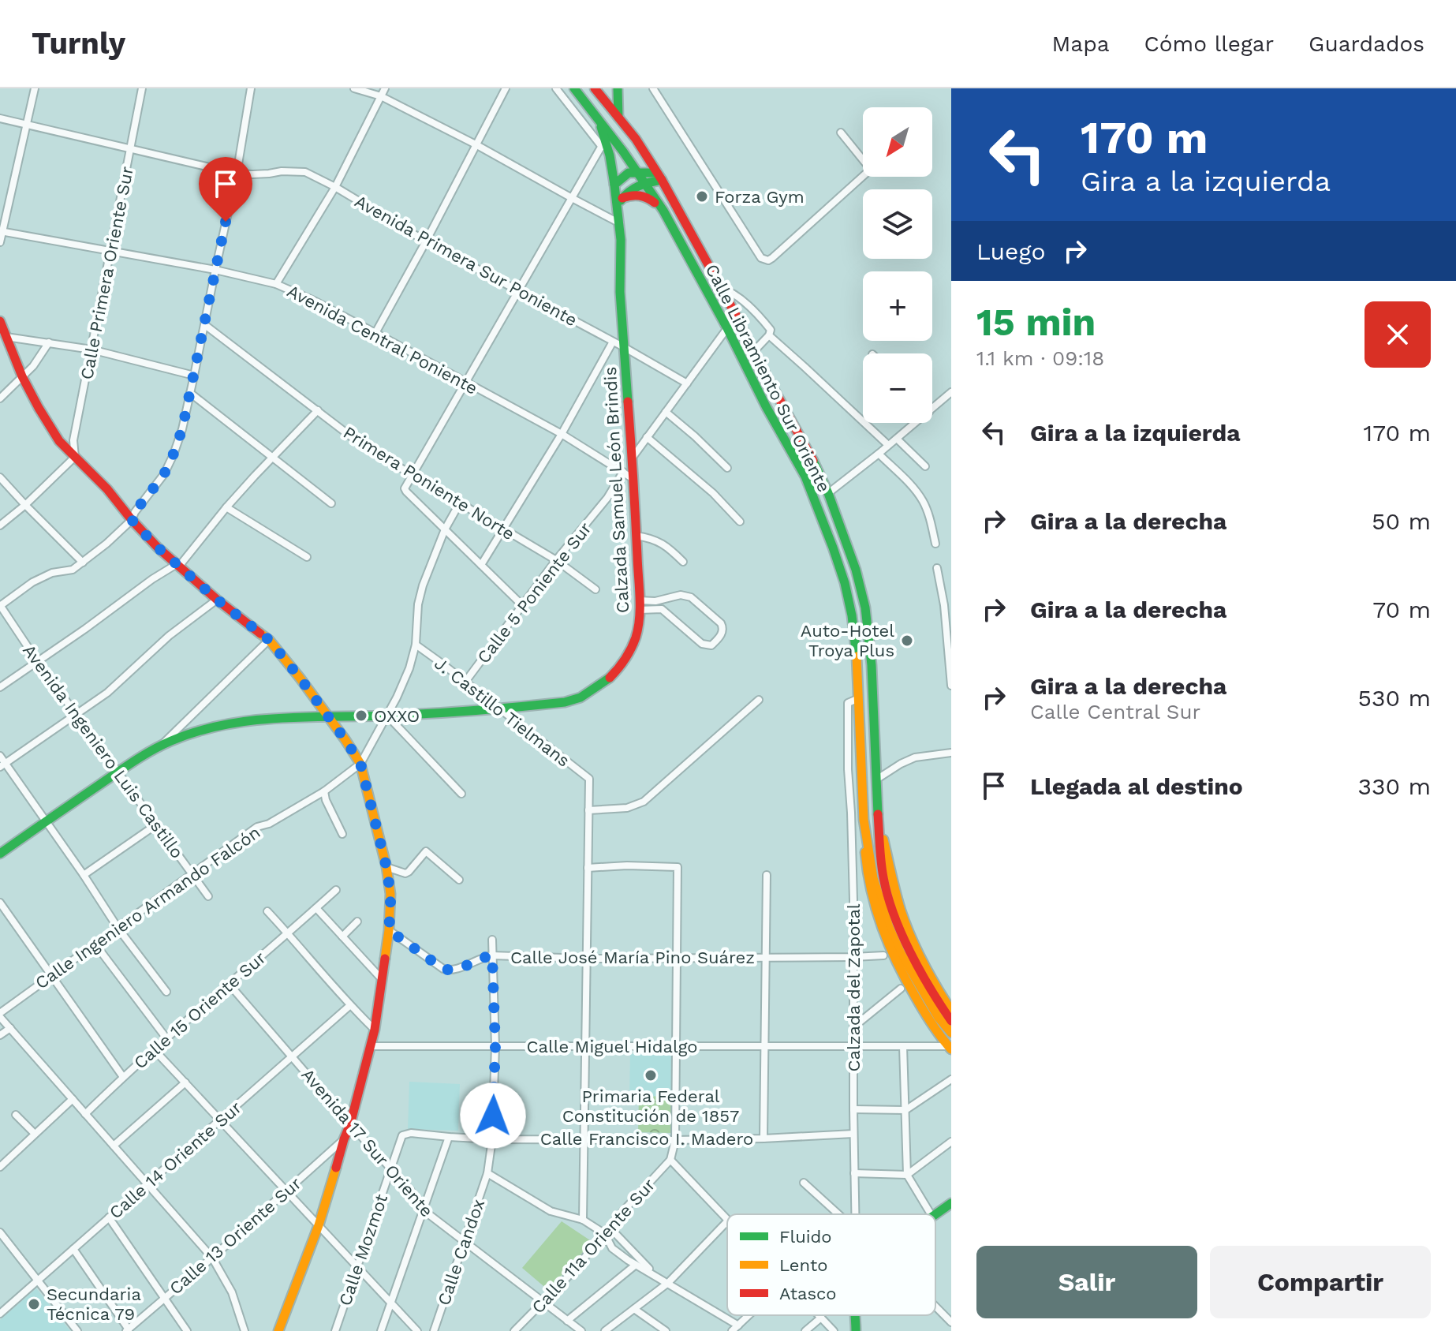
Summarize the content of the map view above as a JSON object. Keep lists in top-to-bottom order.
{
  "streets": {
    "street": [
      "Avenida Primera Sur Poniente",
      "Calle Primera Oriente Sur",
      "Avenida Central Poniente",
      "Calle Libramiento Sur Oriente",
      "Primera Poniente Norte",
      "Calzada Samuel León Brindis",
      "Calle 5 Poniente Sur",
      "J. Castillo Tielmans",
      "Avenida Ingeniero Luis Castillo",
      "Calle Ingeniero Armando Falcón",
      "Calle José María Pino Suárez",
      "Calzada del Zapotal",
      "Calle 15 Oriente Sur",
      "Calle Miguel Hidalgo",
      "Calle Francisco I. Madero",
      "Avenida 17 Sur Oriente",
      "Calle 14 Oriente Sur",
      "Calle 13 Oriente Sur",
      "Calle 11a Oriente Sur",
      "Calle Mozmot",
      "Calle Candox"
    ]
  },
  "crossings": [
    ["Avenida Primera Sur Poniente", "Calle Primera Oriente Sur"],
    ["Avenida Primera Sur Poniente", "Calzada Samuel León Brindis"],
    ["Calle Primera Oriente Sur", "Avenida Central Poniente"],
    ["Avenida Central Poniente", "Calzada Samuel León Brindis"],
    ["Avenida Central Poniente", "Calle 5 Poniente Sur"],
    ["Calle Libramiento Sur Oriente", "Calzada Samuel León Brindis"],
    ["Calle Libramiento Sur Oriente", "Calzada del Zapotal"],
    ["Primera Poniente Norte", "Calle 5 Poniente Sur"],
    ["Calzada Samuel León Brindis", "J. Castillo Tielmans"],
    ["Calzada Samuel León Brindis", "Avenida Ingeniero Luis Castillo"],
    ["Calle 5 Poniente Sur", "J. Castillo Tielmans"],
    ["Avenida Ingeniero Luis Castillo", "Calle Ingeniero Armando Falcón"],
    ["Calle José María Pino Suárez", "Calzada del Zapotal"],
    ["Calle José María Pino Suárez", "Calle Candox"],
    ["Calzada del Zapotal", "Calle Miguel Hidalgo"],
    ["Calzada del Zapotal", "Calle Francisco I. Madero"],
    ["Calle 15 Oriente Sur", "Avenida 17 Sur Oriente"],
    ["Calle Miguel Hidalgo", "Calle Candox"],
    ["Calle Francisco I. Madero", "Calle Mozmot"],
    ["Calle Francisco I. Madero", "Calle Candox"],
    ["Avenida 17 Sur Oriente", "Calle 14 Oriente Sur"],
    ["Avenida 17 Sur Oriente", "Calle 11a Oriente Sur"],
    ["Avenida 17 Sur Oriente", "Calle Mozmot"],
    ["Avenida 17 Sur Oriente", "Calle Candox"]
  ],
  "places": [
    "Forza Gym",
    "Auto-Hotel Troya Plus",
    "OXXO",
    "Primaria Federal Constitución de 1857",
    "Secundaria Técnica 79"
  ],
  "legend": ["Fluido", "Lento", "Atasco"],
  "north": "bottom left",
  "page": {
    "header": "Turnly",
    "nav": ["Mapa", "Cómo llegar", "Guardados"],
    "turn": ["170 m", "Gira a la izquierda"],
    "map_buttons": ["+", "−"],
    "then": "Luego",
    "heading": ["15 min", "1.1 km · 09:18"],
    "list": [
      {
        "name": "Gira a la izquierda",
        "value": "170 m"
      },
      {
        "name": "Gira a la derecha",
        "value": "50 m"
      },
      {
        "name": "Gira a la derecha",
        "value": "70 m"
      },
      {
        "name": "Gira a la derecha",
        "note": "Calle Central Sur",
        "value": "530 m"
      },
      {
        "name": "Llegada al destino",
        "value": "330 m"
      }
    ],
    "buttons": ["Salir", "Compartir"]
  }
}
